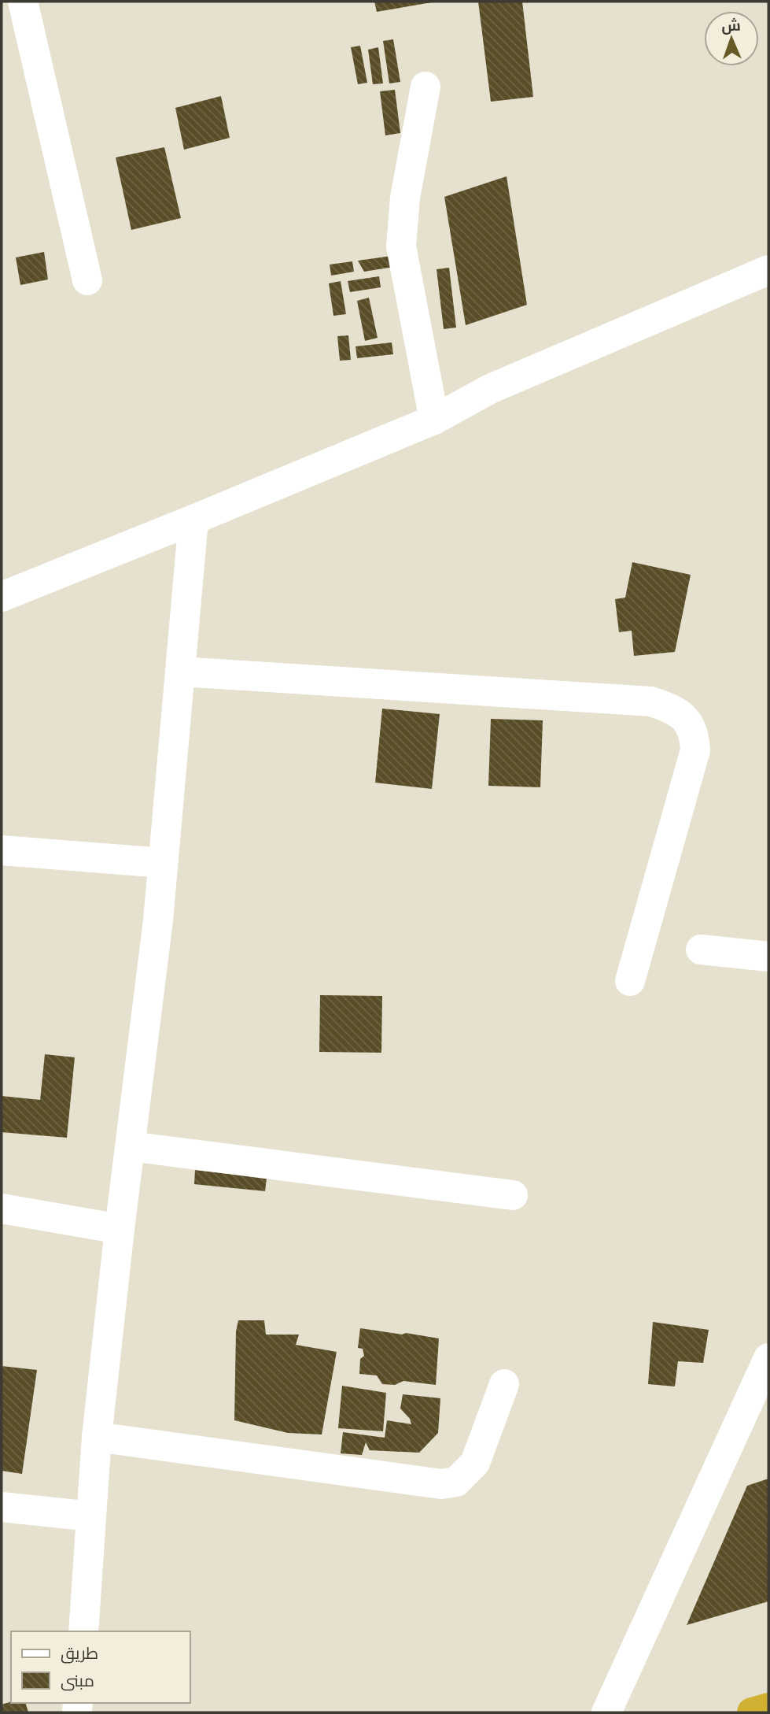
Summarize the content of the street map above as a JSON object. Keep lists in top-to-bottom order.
{
  "legend": ["طريق", "مبنى"],
  "north": "top"
}
